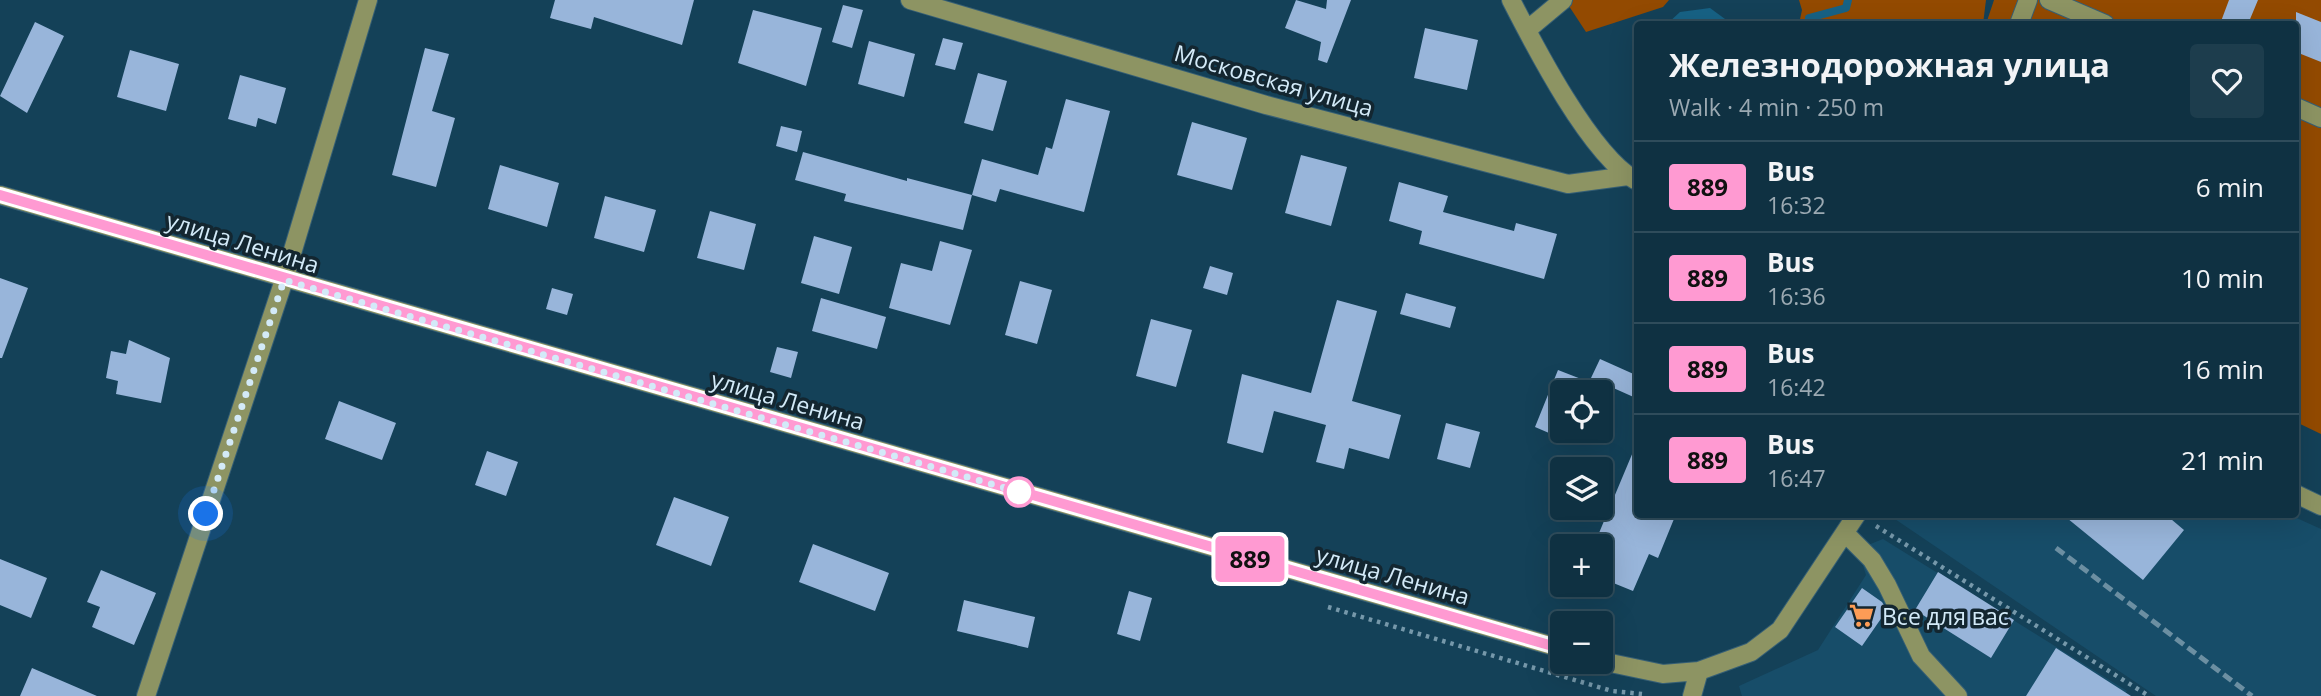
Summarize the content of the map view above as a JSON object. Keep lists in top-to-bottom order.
{
  "streets": {
    "street": ["Московская улица", "улица Ленина"]
  },
  "places": {
    "supermarket": ["Все для вас"]
  },
  "lines": ["bus line 889"],
  "page": {
    "on_map": "889",
    "heading": ["Железнодорожная улица", "Walk · 4 min · 250 m"],
    "list": [
      {
        "mark": "889",
        "name": "Bus",
        "note": "16:32",
        "value": "6 min"
      },
      {
        "mark": "889",
        "name": "Bus",
        "note": "16:36",
        "value": "10 min"
      },
      {
        "mark": "889",
        "name": "Bus",
        "note": "16:42",
        "value": "16 min"
      },
      {
        "mark": "889",
        "name": "Bus",
        "note": "16:47",
        "value": "21 min"
      }
    ],
    "map_buttons": ["+", "−"]
  }
}
